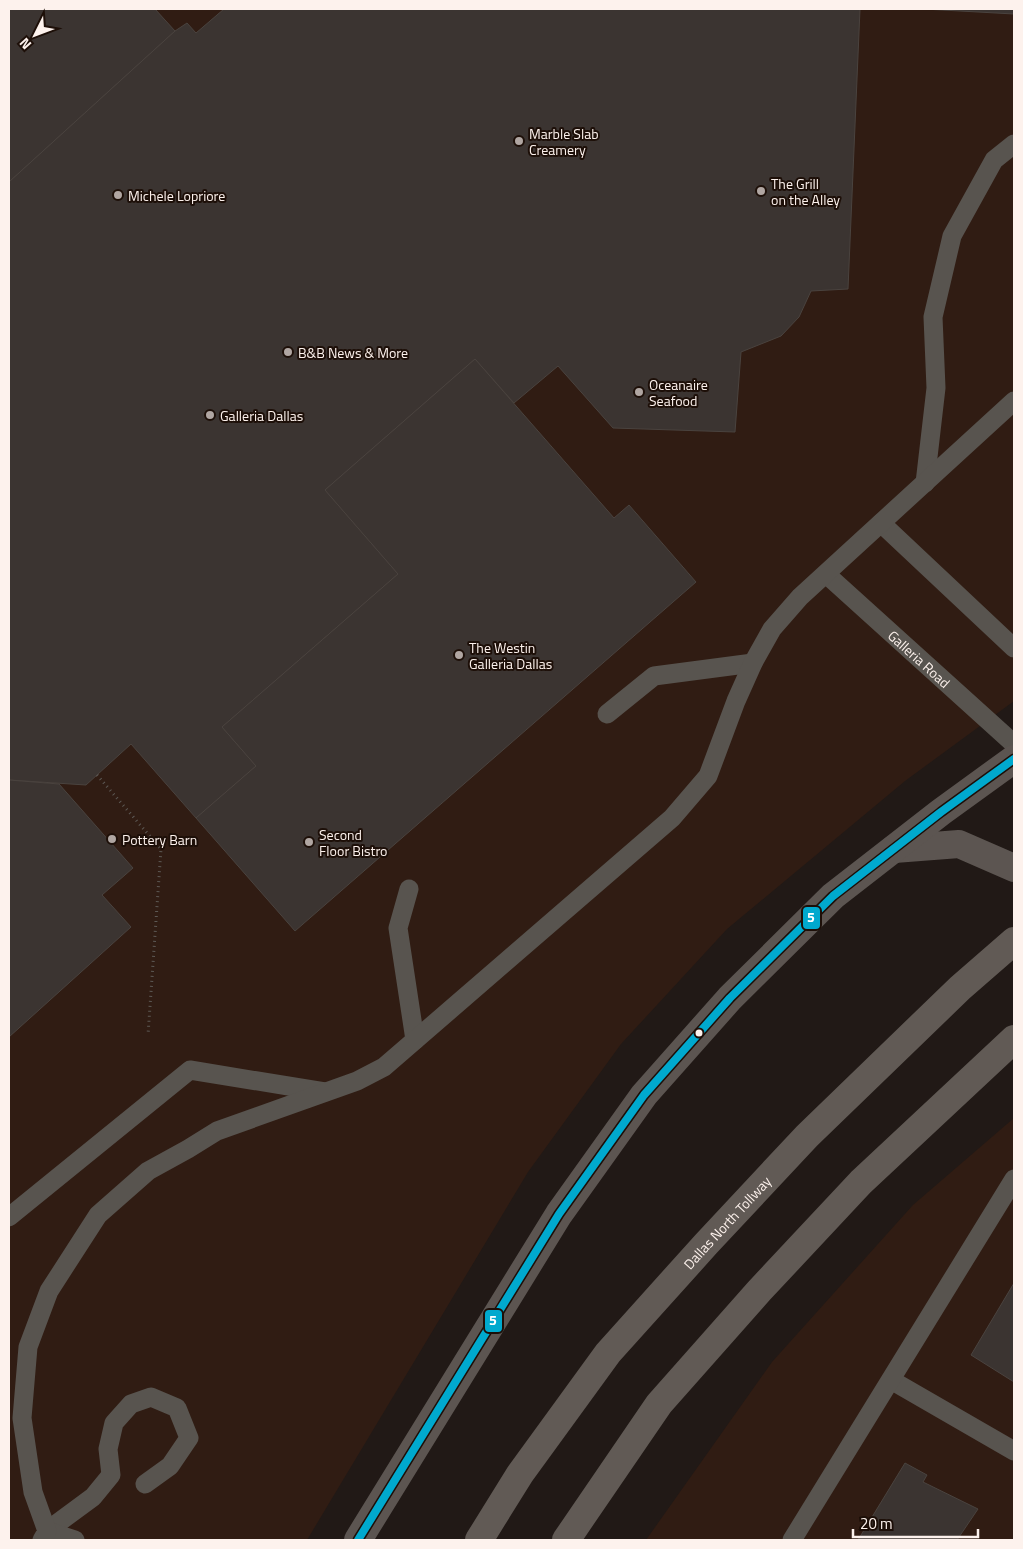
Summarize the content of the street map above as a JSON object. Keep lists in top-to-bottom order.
{
  "streets": {
    "highway": ["Dallas North Tollway"],
    "lane": ["Galleria Road"]
  },
  "places": [
    "Marble Slab Creamery",
    "The Grill on the Alley",
    "Michele Lopriore",
    "B&B News & More",
    "Oceanaire Seafood",
    "Galleria Dallas",
    "The Westin Galleria Dallas",
    "Pottery Barn",
    "Second Floor Bistro"
  ],
  "lines": ["transit line 5"],
  "scale_bar": "20 m",
  "north": "bottom left"
}
